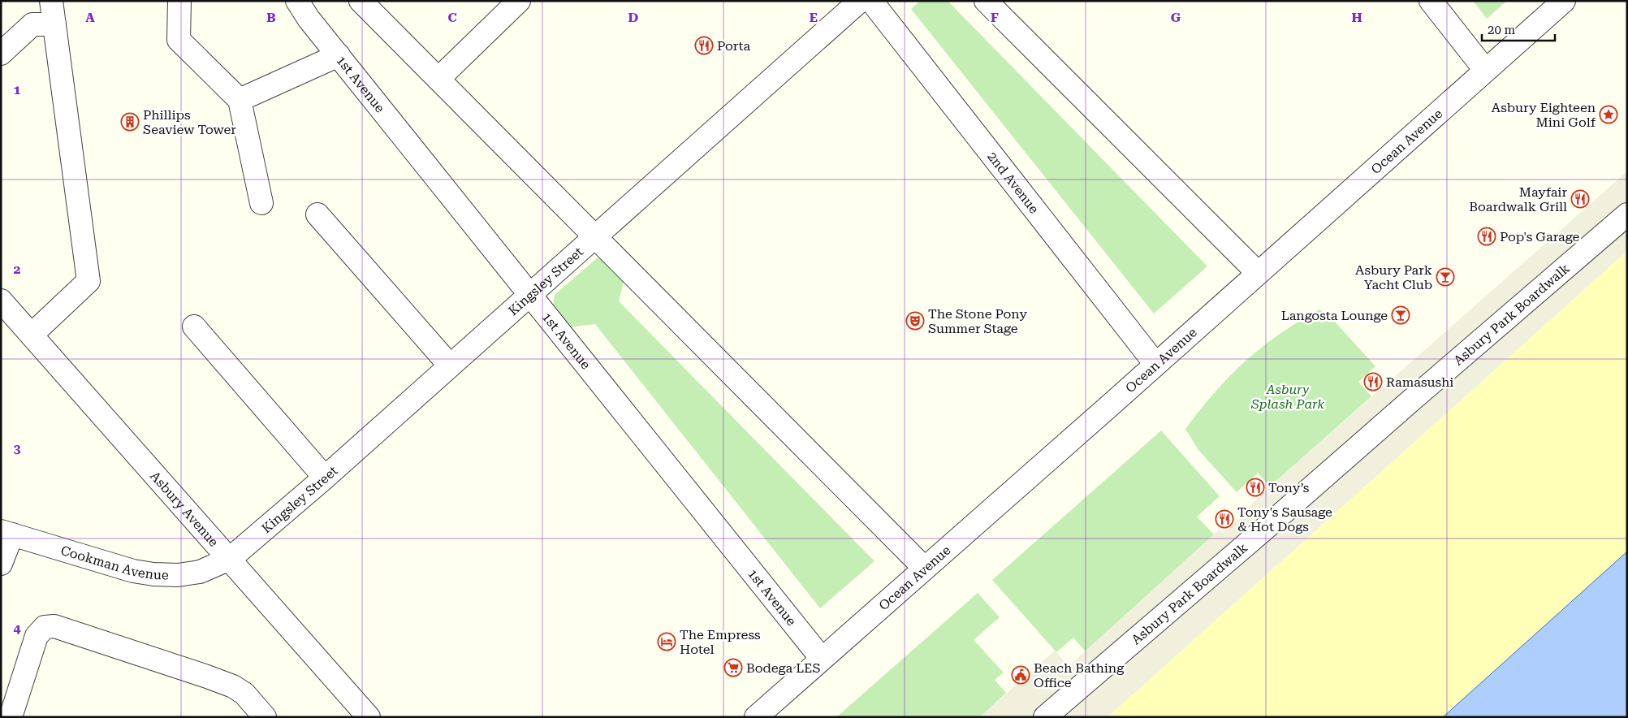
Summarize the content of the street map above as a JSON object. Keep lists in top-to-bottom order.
{
  "streets": {
    "street": [
      "1st Avenue",
      "Ocean Avenue",
      "2nd Avenue",
      "Kingsley Street",
      "Asbury Park Boardwalk",
      "Asbury Avenue",
      "Cookman Avenue"
    ]
  },
  "crossings": [
    ["1st Avenue", "Ocean Avenue"],
    ["1st Avenue", "Kingsley Street"],
    ["Ocean Avenue", "2nd Avenue"],
    ["Kingsley Street", "Asbury Avenue"],
    ["Kingsley Street", "Cookman Avenue"],
    ["Asbury Avenue", "Cookman Avenue"]
  ],
  "parks": ["Asbury Splash Park"],
  "places": {
    "restaurant": [
      "Porta",
      "Mayfair Boardwalk Grill",
      "Pop's Garage",
      "Ramasushi",
      "Tony’s",
      "Tony's Sausage & Hot Dogs"
    ],
    "place": ["Asbury Eighteen Mini Golf"],
    "building": ["Phillips Seaview Tower"],
    "bar": ["Asbury Park Yacht Club", "Langosta Lounge"],
    "theatre": ["The Stone Pony Summer Stage"],
    "hotel": ["The Empress Hotel"],
    "supermarket": ["Bodega LES"],
    "public building": ["Beach Bathing Office"]
  },
  "scale_bar": "20 m",
  "grid": {
    "columns": [
      "A",
      "B",
      "C",
      "D",
      "E",
      "F",
      "G",
      "H"
    ],
    "rows": [
      "1",
      "2",
      "3",
      "4"
    ]
  }
}
